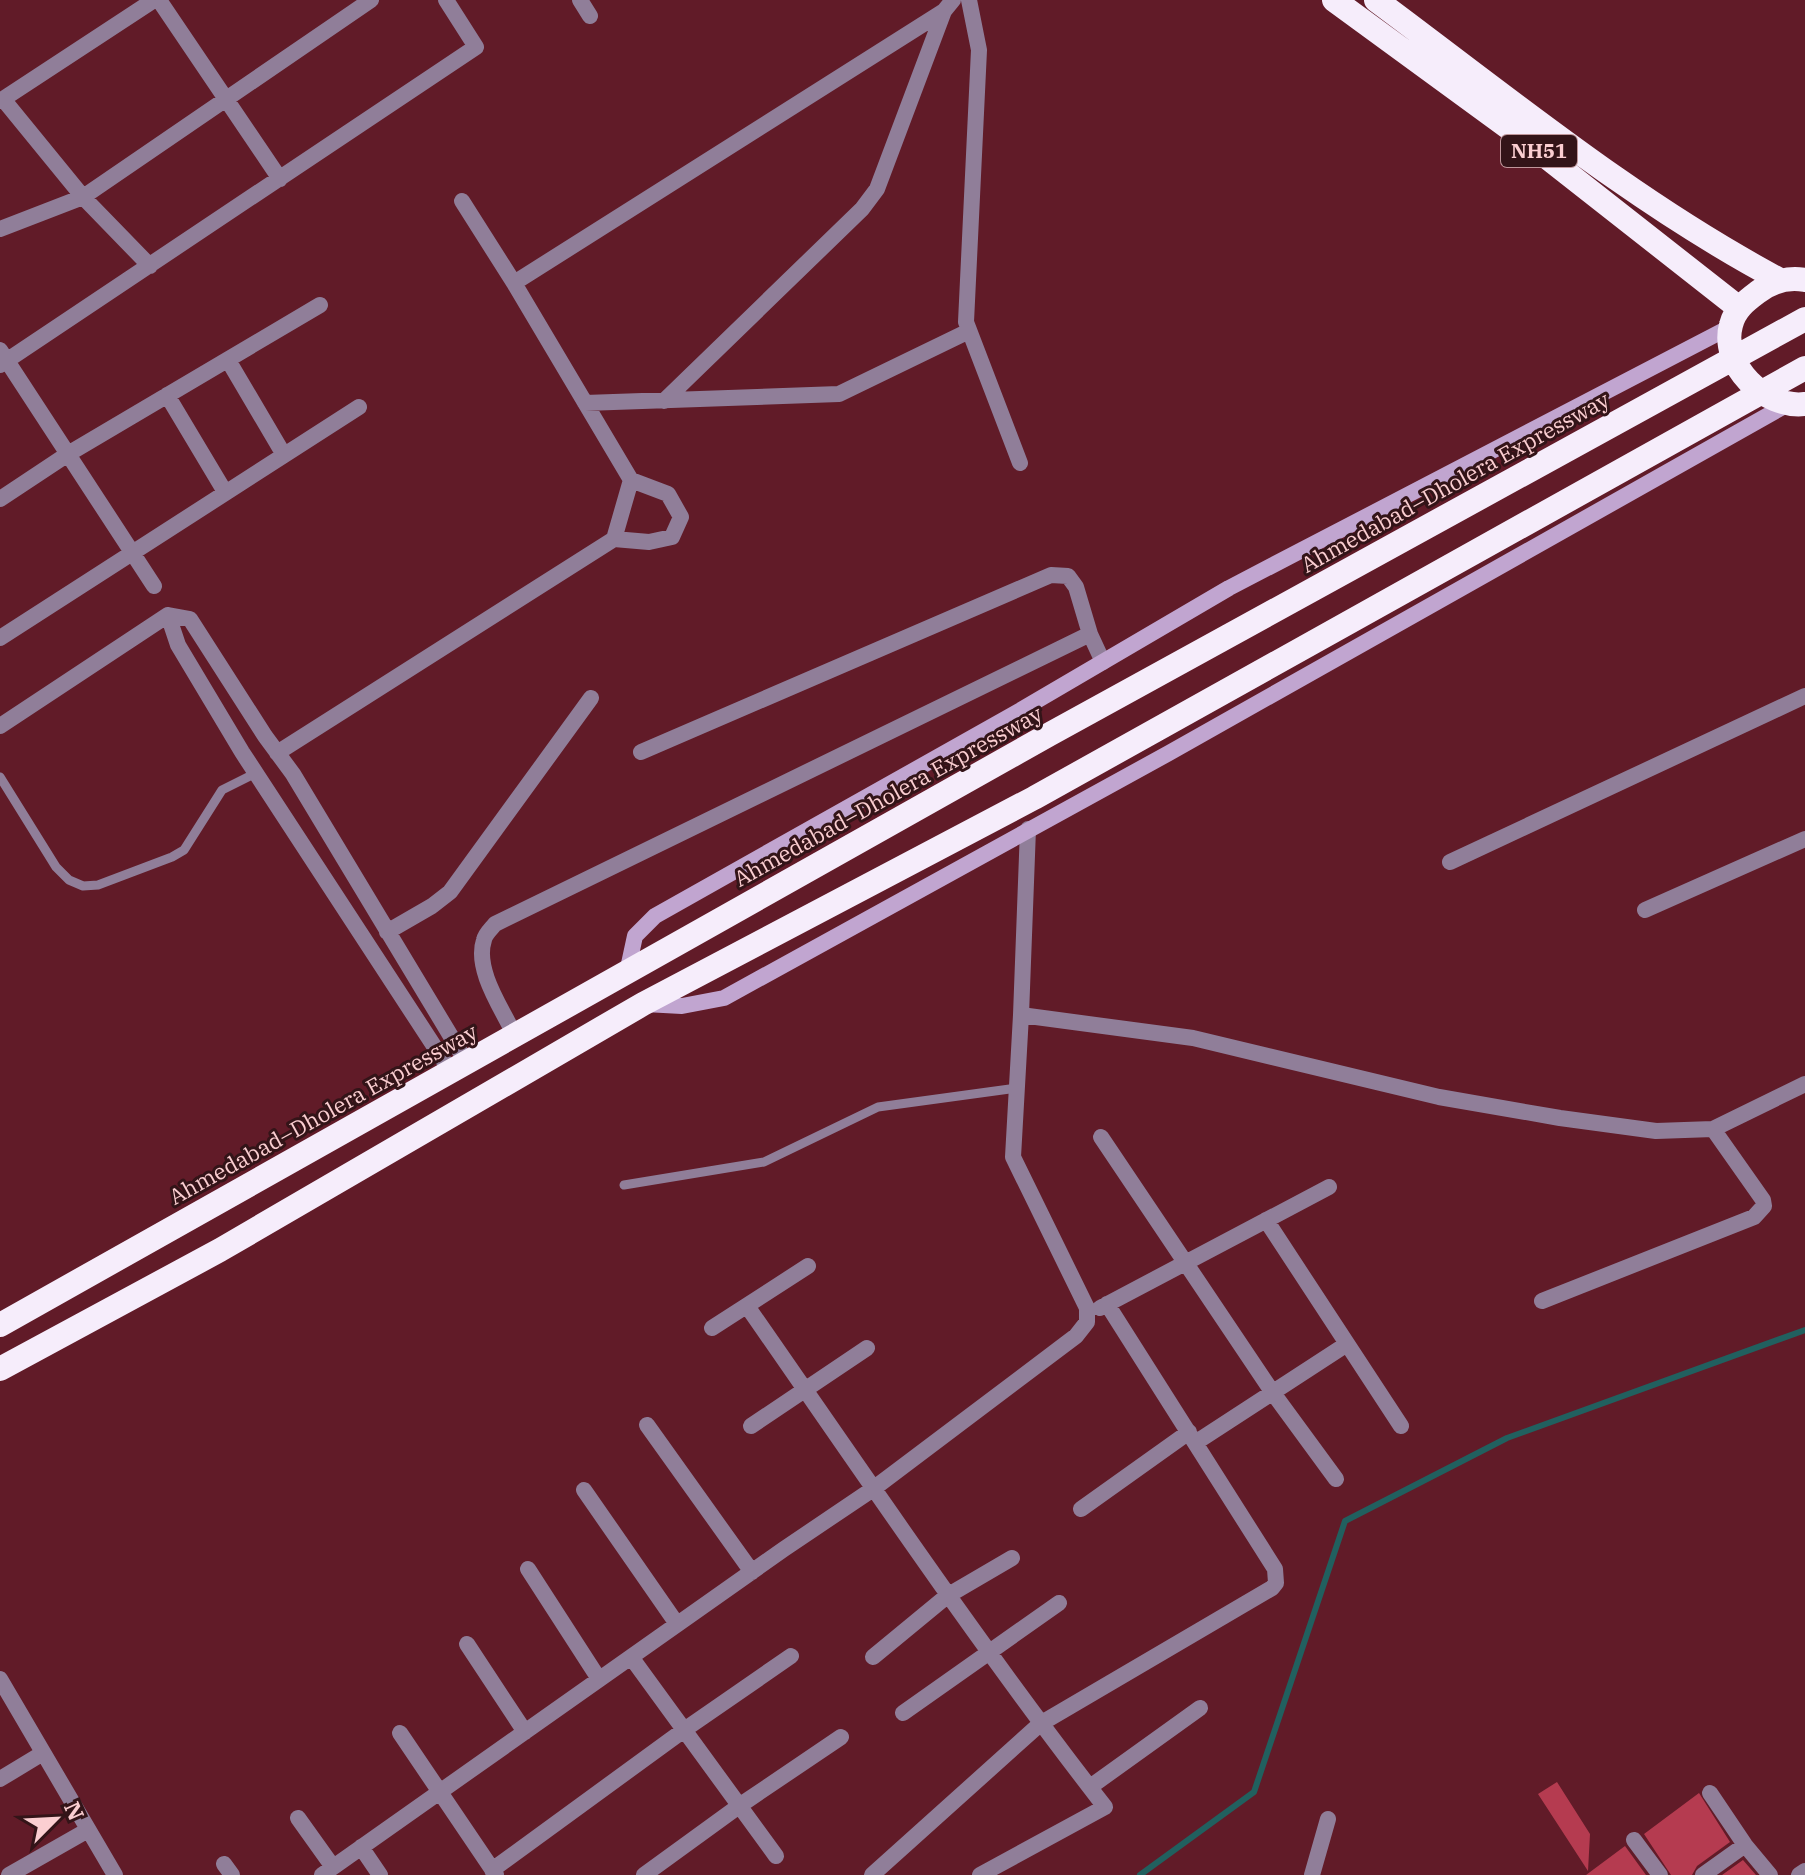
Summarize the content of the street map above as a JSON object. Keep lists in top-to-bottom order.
{
  "streets": {
    "highway": ["NH51", "Ahmedabad–Dholera Expressway"]
  },
  "north": "top right"
}
